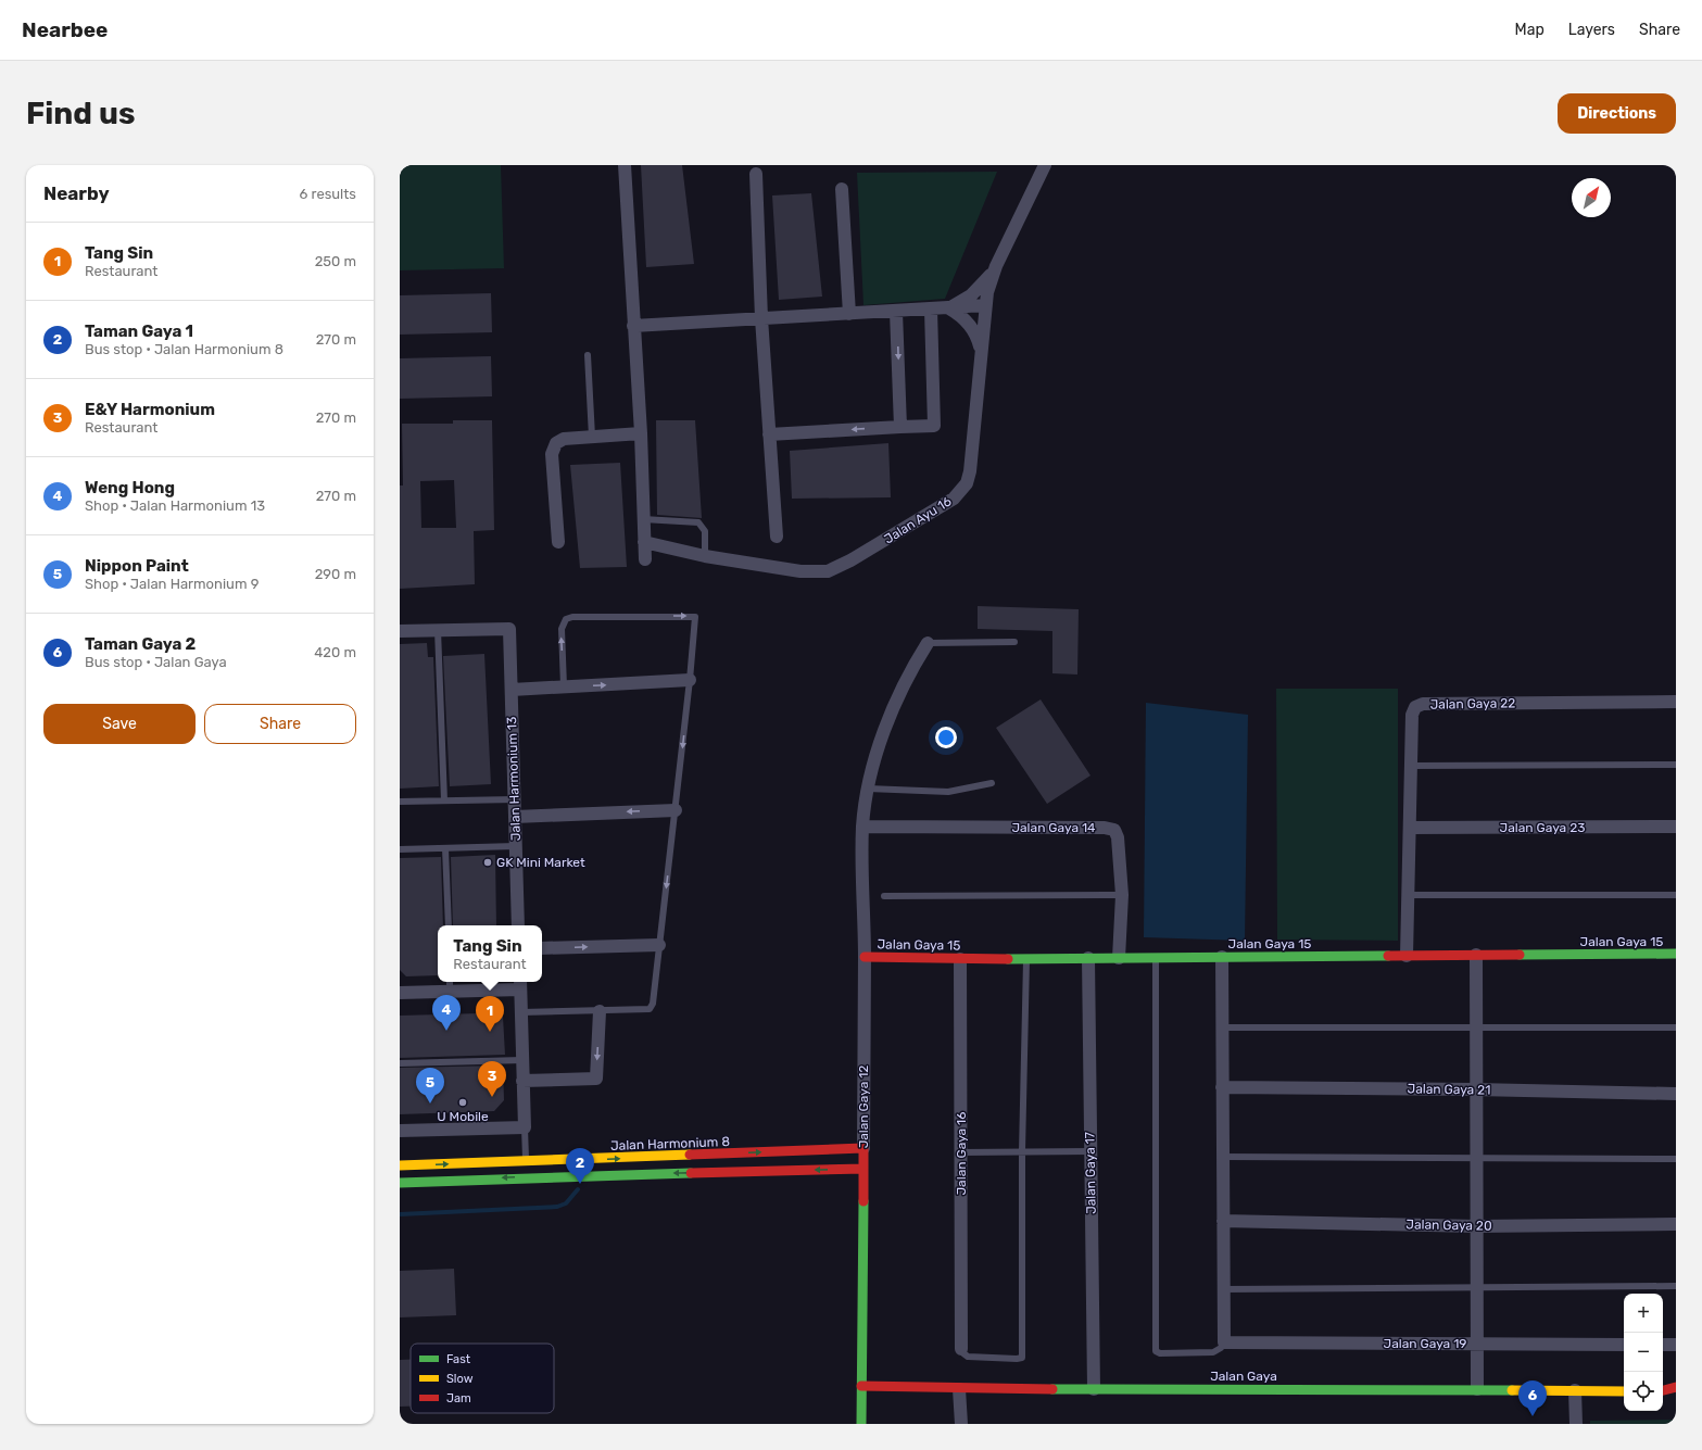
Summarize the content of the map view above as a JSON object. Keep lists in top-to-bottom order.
{
  "streets": {
    "street": [
      "Jalan Ayu 16",
      "Jalan Gaya 22",
      "Jalan Harmonium 13",
      "Jalan Gaya 14",
      "Jalan Gaya 23",
      "Jalan Gaya 15",
      "Jalan Gaya 21",
      "Jalan Gaya 12",
      "Jalan Harmonium 8",
      "Jalan Gaya 16",
      "Jalan Gaya 17",
      "Jalan Gaya 20",
      "Jalan Gaya 19",
      "Jalan Gaya"
    ]
  },
  "crossings": [
    ["Jalan Gaya 22", "Jalan Gaya 23"],
    ["Jalan Gaya 22", "Jalan Gaya 15"],
    ["Jalan Gaya 14", "Jalan Gaya 15"],
    ["Jalan Gaya 14", "Jalan Gaya 12"],
    ["Jalan Gaya 15", "Jalan Gaya 12"],
    ["Jalan Gaya 15", "Jalan Gaya 16"],
    ["Jalan Gaya 15", "Jalan Gaya 17"],
    ["Jalan Gaya 12", "Jalan Harmonium 8"],
    ["Jalan Gaya 12", "Jalan Gaya"],
    ["Jalan Gaya 17", "Jalan Gaya"]
  ],
  "places": ["GK Mini Market", "U Mobile"],
  "legend": ["Fast", "Slow", "Jam"],
  "north": "top right",
  "page": {
    "header": "Nearbee",
    "nav": ["Map", "Layers", "Share"],
    "buttons": [
      "Directions",
      ["Save", "Share"]
    ],
    "title": "Find us",
    "heading": ["Nearby", "6 results"],
    "list": [
      {
        "mark": "1",
        "name": "Tang Sin",
        "note": "Restaurant",
        "value": "250 m"
      },
      {
        "mark": "2",
        "name": "Taman Gaya 1",
        "note": "Bus stop · Jalan Harmonium 8",
        "value": "270 m"
      },
      {
        "mark": "3",
        "name": "E&Y Harmonium",
        "note": "Restaurant",
        "value": "270 m"
      },
      {
        "mark": "4",
        "name": "Weng Hong",
        "note": "Shop · Jalan Harmonium 13",
        "value": "270 m"
      },
      {
        "mark": "5",
        "name": "Nippon Paint",
        "note": "Shop · Jalan Harmonium 9",
        "value": "290 m"
      },
      {
        "mark": "6",
        "name": "Taman Gaya 2",
        "note": "Bus stop · Jalan Gaya",
        "value": "420 m"
      }
    ],
    "popup": ["Tang Sin", "Restaurant"],
    "pins": [
      "4",
      "1",
      "3",
      "5",
      "2",
      "6"
    ],
    "map_buttons": ["+", "−"]
  }
}
